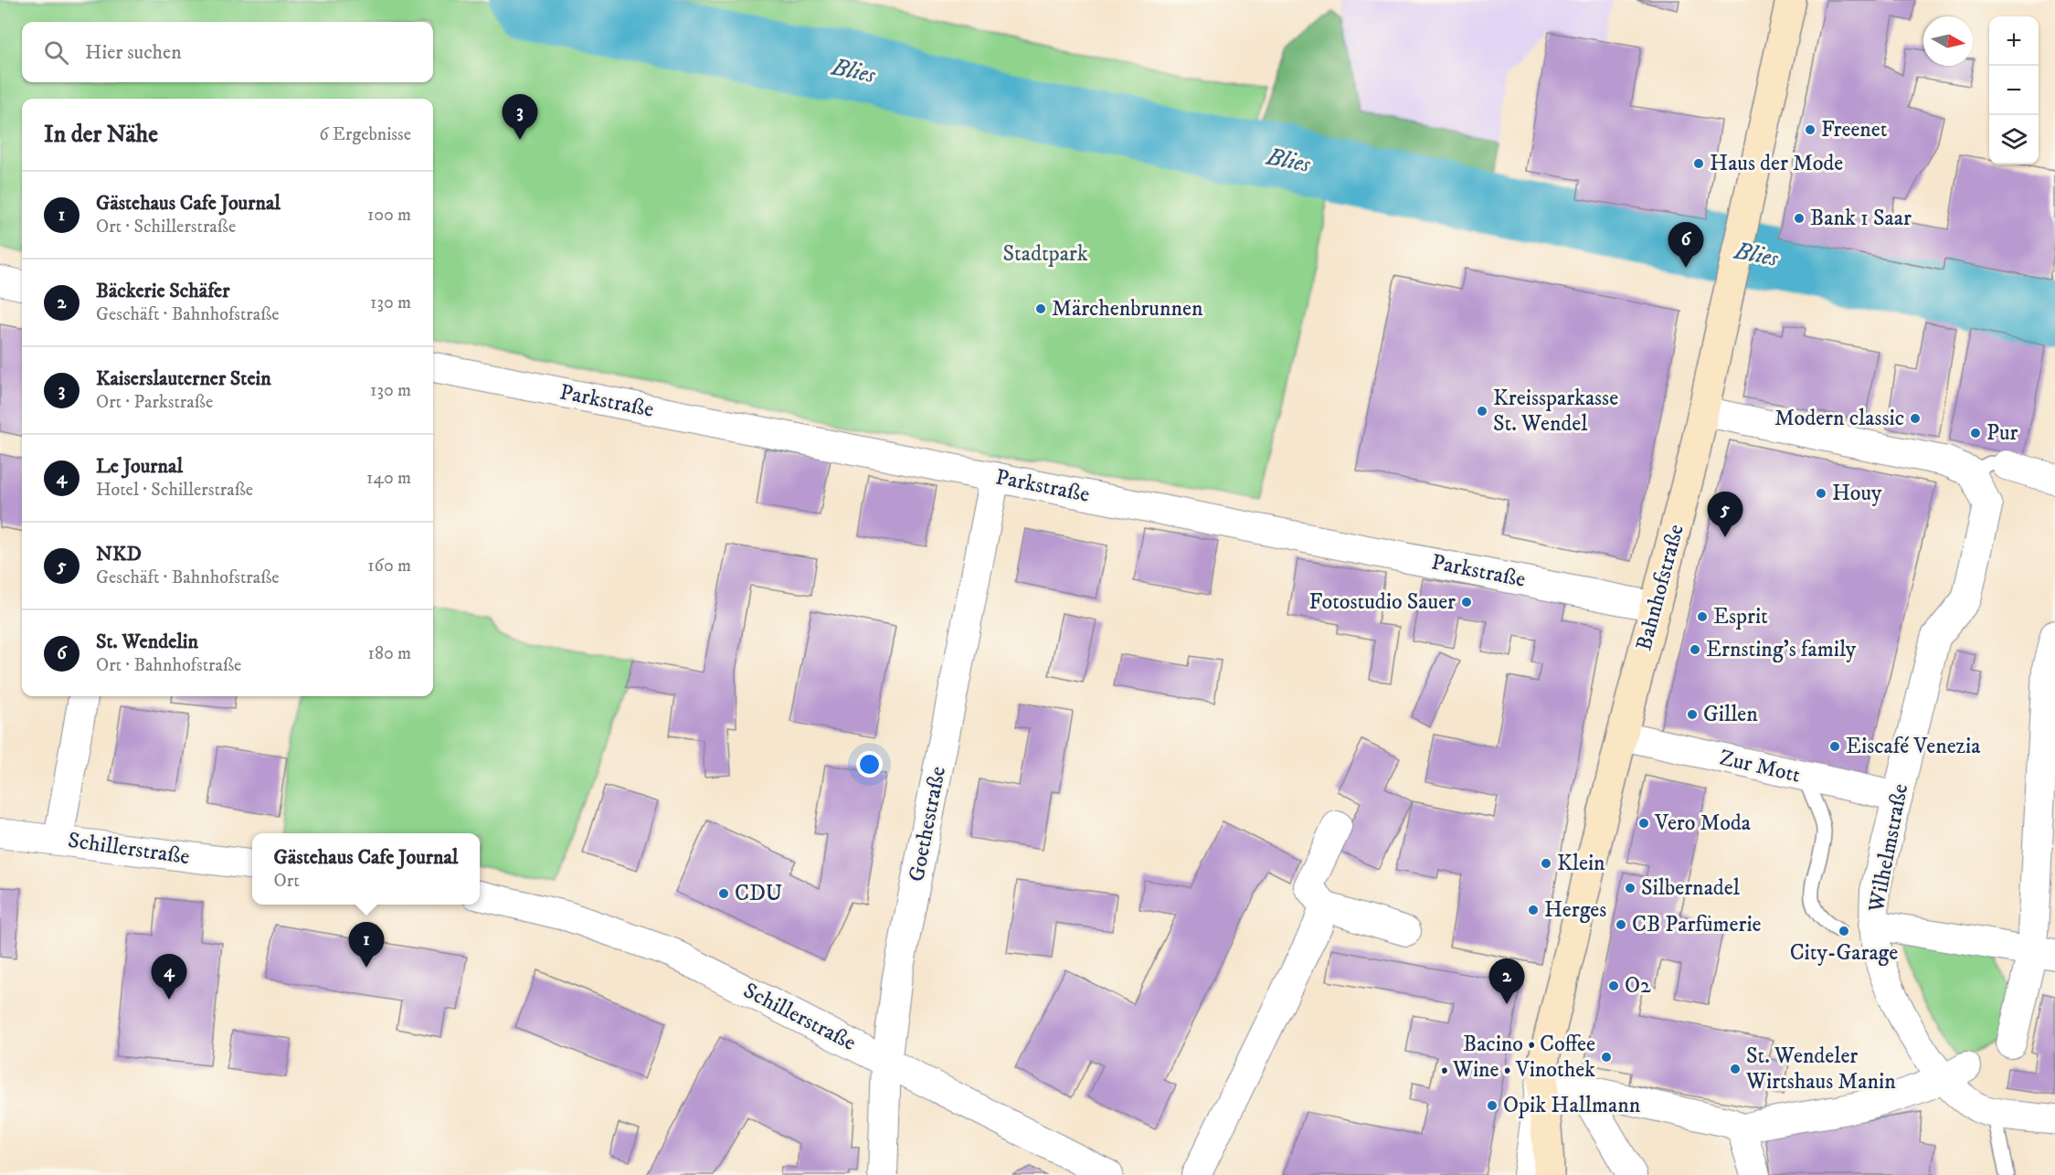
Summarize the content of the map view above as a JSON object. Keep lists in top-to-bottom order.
{
  "streets": {
    "main road": ["Bahnhofstraße"],
    "street": [
      "Parkstraße",
      "Zur Mott",
      "Goethestraße",
      "Wilhelmstraße",
      "Schillerstraße"
    ]
  },
  "crossings": [
    ["Parkstraße", "Bahnhofstraße"],
    ["Parkstraße", "Goethestraße"],
    ["Bahnhofstraße", "Zur Mott"],
    ["Zur Mott", "Wilhelmstraße"],
    ["Goethestraße", "Schillerstraße"]
  ],
  "water": ["Blies"],
  "parks": ["Stadtpark"],
  "places": [
    "Freenet",
    "Haus der Mode",
    "Bank 1 Saar",
    "Märchenbrunnen",
    "Kreissparkasse St. Wendel",
    "Modern classic",
    "Pur",
    "Houy",
    "Fotostudio Sauer",
    "Esprit",
    "Ernsting's family",
    "Gillen",
    "Eiscafé Venezia",
    "Vero Moda",
    "Klein",
    "Silbernadel",
    "CDU",
    "Herges",
    "CB Parfümerie",
    "City-Garage",
    "O2",
    "Bacino • Coffee • Wine • Vinothek",
    "St. Wendeler Wirtshaus Manin",
    "Opik Hallmann"
  ],
  "north": "right",
  "page": {
    "map_buttons": ["+", "−"],
    "search": "Hier suchen",
    "pins": [
      "3",
      "6",
      "5",
      "1",
      "4",
      "2"
    ],
    "heading": ["In der Nähe", "6 Ergebnisse"],
    "list": [
      {
        "mark": "1",
        "name": "Gästehaus Cafe Journal",
        "note": "Ort · Schillerstraße",
        "value": "100 m"
      },
      {
        "mark": "2",
        "name": "Bäckerie Schäfer",
        "note": "Geschäft · Bahnhofstraße",
        "value": "130 m"
      },
      {
        "mark": "3",
        "name": "Kaiserslauterner Stein",
        "note": "Ort · Parkstraße",
        "value": "130 m"
      },
      {
        "mark": "4",
        "name": "Le Journal",
        "note": "Hotel · Schillerstraße",
        "value": "140 m"
      },
      {
        "mark": "5",
        "name": "NKD",
        "note": "Geschäft · Bahnhofstraße",
        "value": "160 m"
      },
      {
        "mark": "6",
        "name": "St. Wendelin",
        "note": "Ort · Bahnhofstraße",
        "value": "180 m"
      }
    ],
    "popup": ["Gästehaus Cafe Journal", "Ort"]
  }
}
